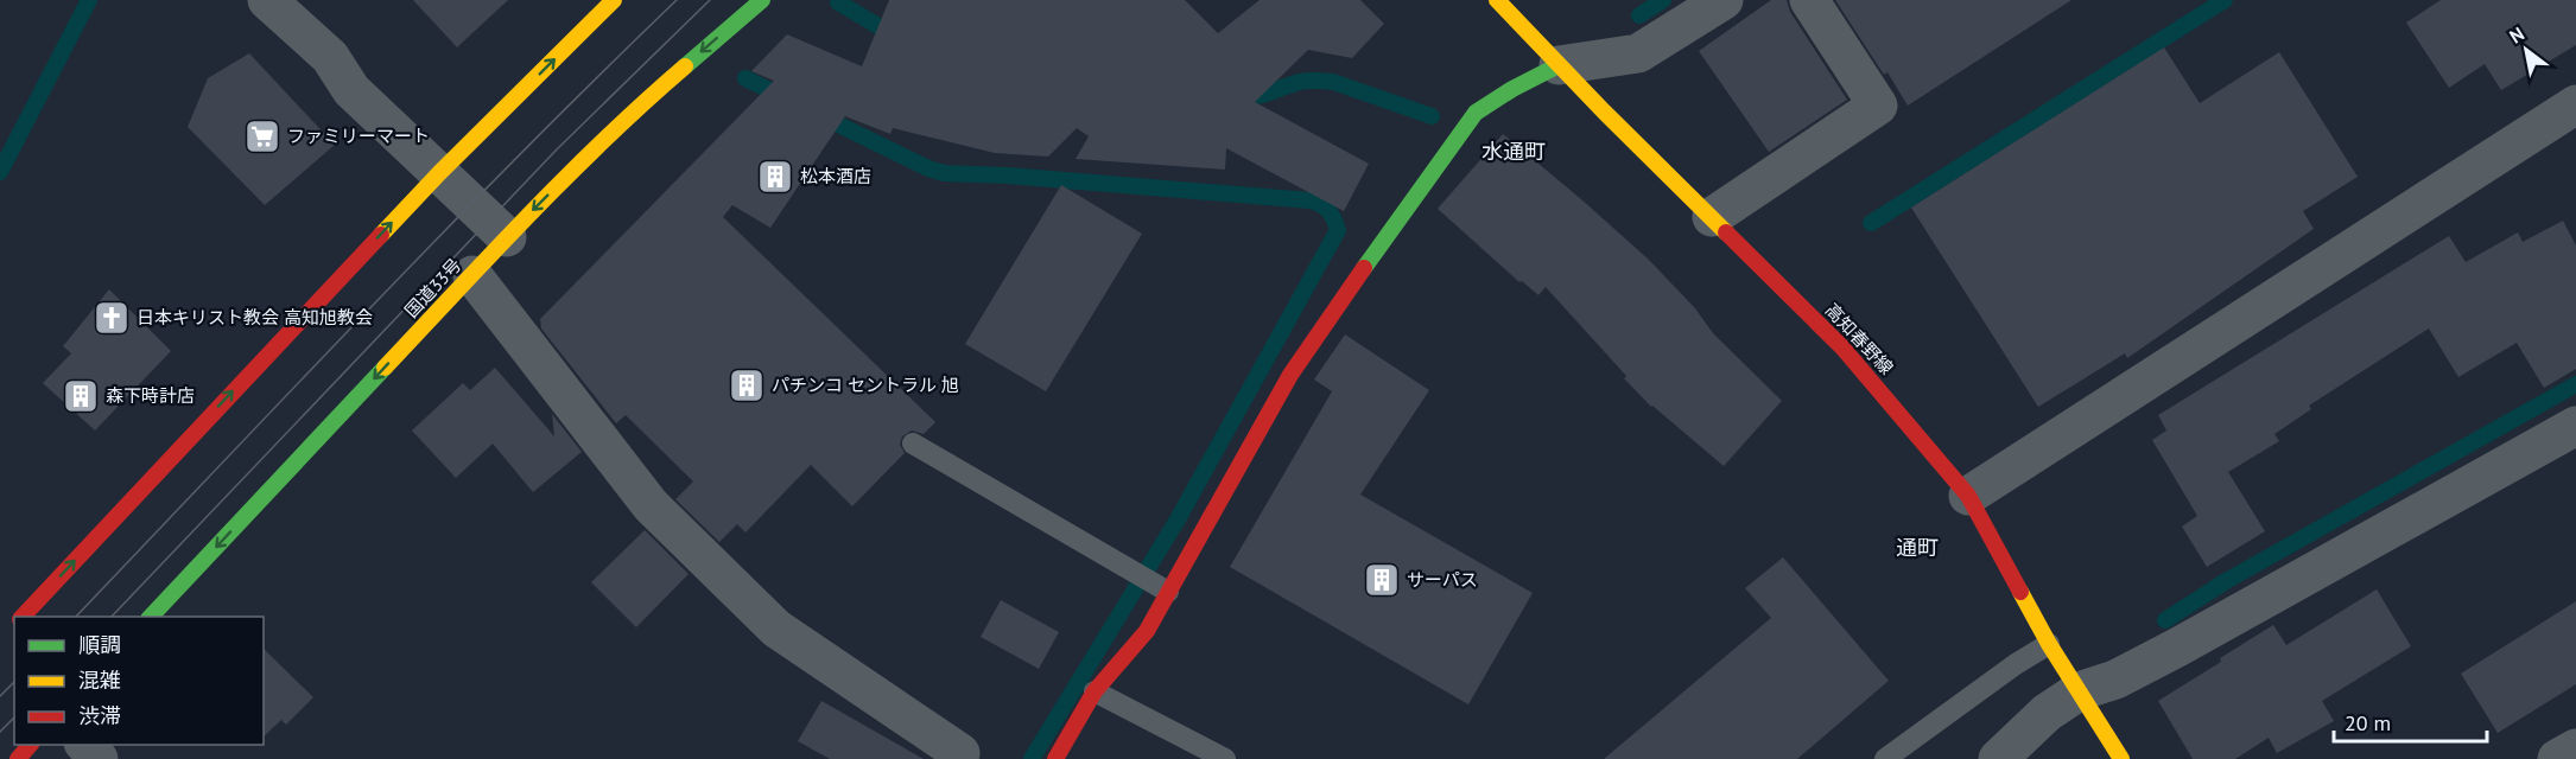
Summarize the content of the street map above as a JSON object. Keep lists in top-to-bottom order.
{
  "streets": {
    "main road": ["国道33号", "高知春野線"]
  },
  "districts": ["水通町", "通町"],
  "places": {
    "supermarket": ["ファミリーマート"],
    "building": [
      "松本酒店",
      "パチンコ セントラル 旭",
      "森下時計店",
      "サーパス"
    ],
    "church": ["日本キリスト教会 高知旭教会"]
  },
  "legend": ["順調", "混雑", "渋滞"],
  "scale_bar": "20 m",
  "north": "top left"
}
